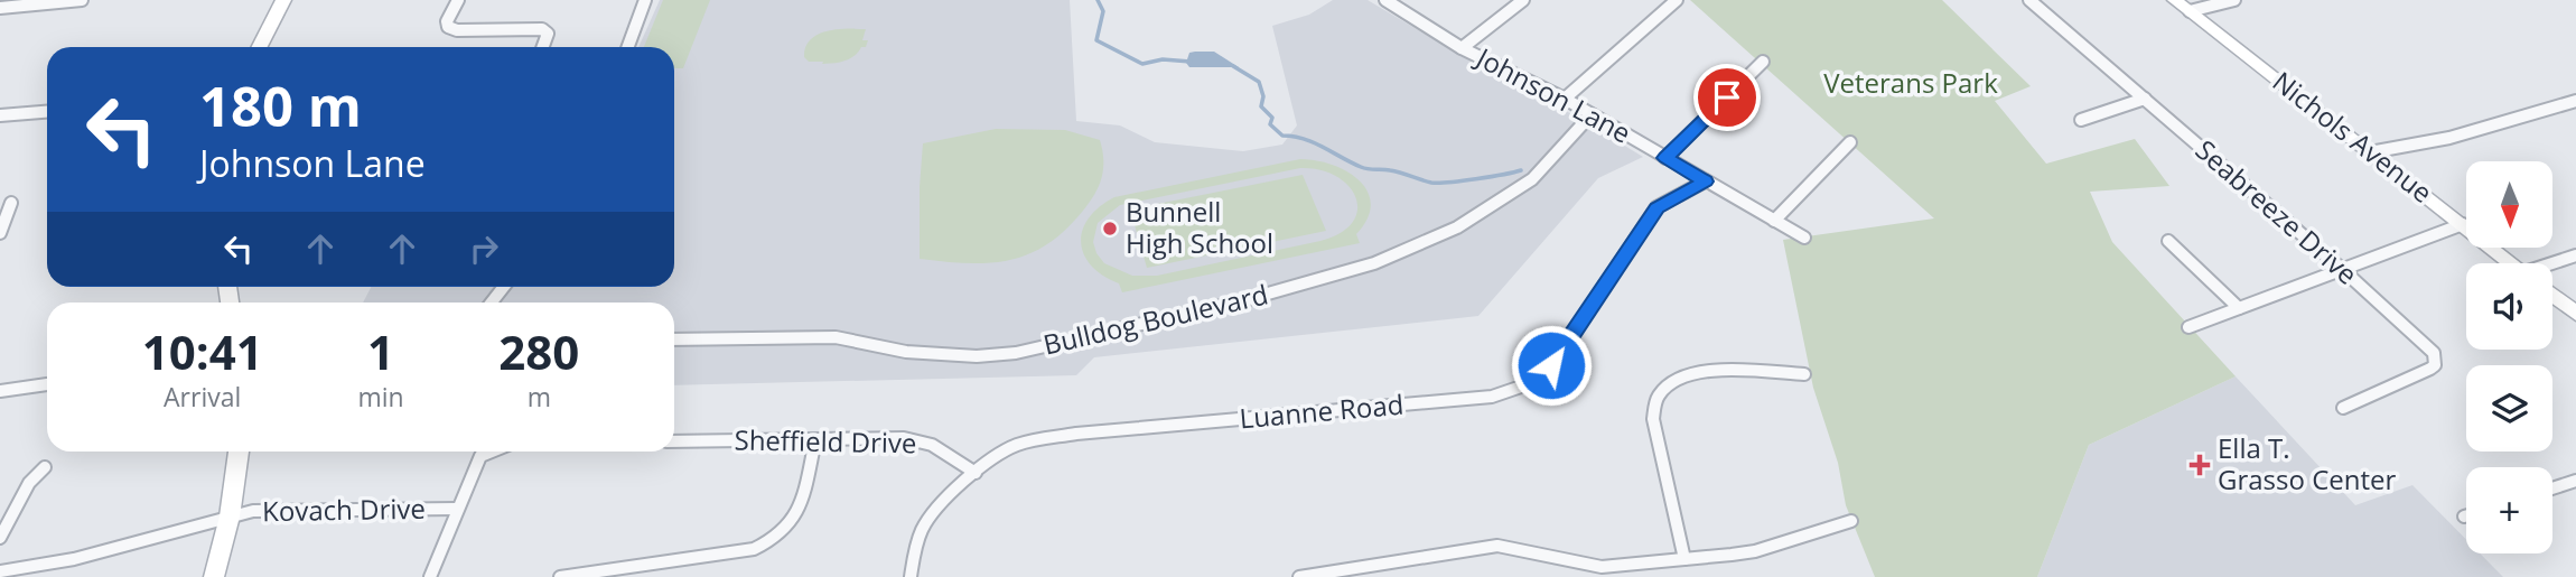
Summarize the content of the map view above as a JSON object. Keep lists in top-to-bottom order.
{
  "streets": {
    "main road": ["Nichols Avenue"],
    "street": [
      "Johnson Lane",
      "Seabreeze Drive",
      "Bulldog Boulevard",
      "Luanne Road",
      "Sheffield Drive",
      "Kovach Drive"
    ]
  },
  "crossings": [
    ["Johnson Lane", "Bulldog Boulevard"],
    ["Johnson Lane", "Luanne Road"],
    ["Luanne Road", "Sheffield Drive"]
  ],
  "parks": ["Veterans Park"],
  "places": {
    "other": ["Bunnell High School"],
    "health": ["Ella T. Grasso Center"]
  },
  "north": "bottom",
  "page": {
    "turn": ["180 m", "Johnson Lane"],
    "map_buttons": "+",
    "eta": [
      "10:41",
      "Arrival",
      "1",
      "min",
      "280",
      "m"
    ]
  }
}
